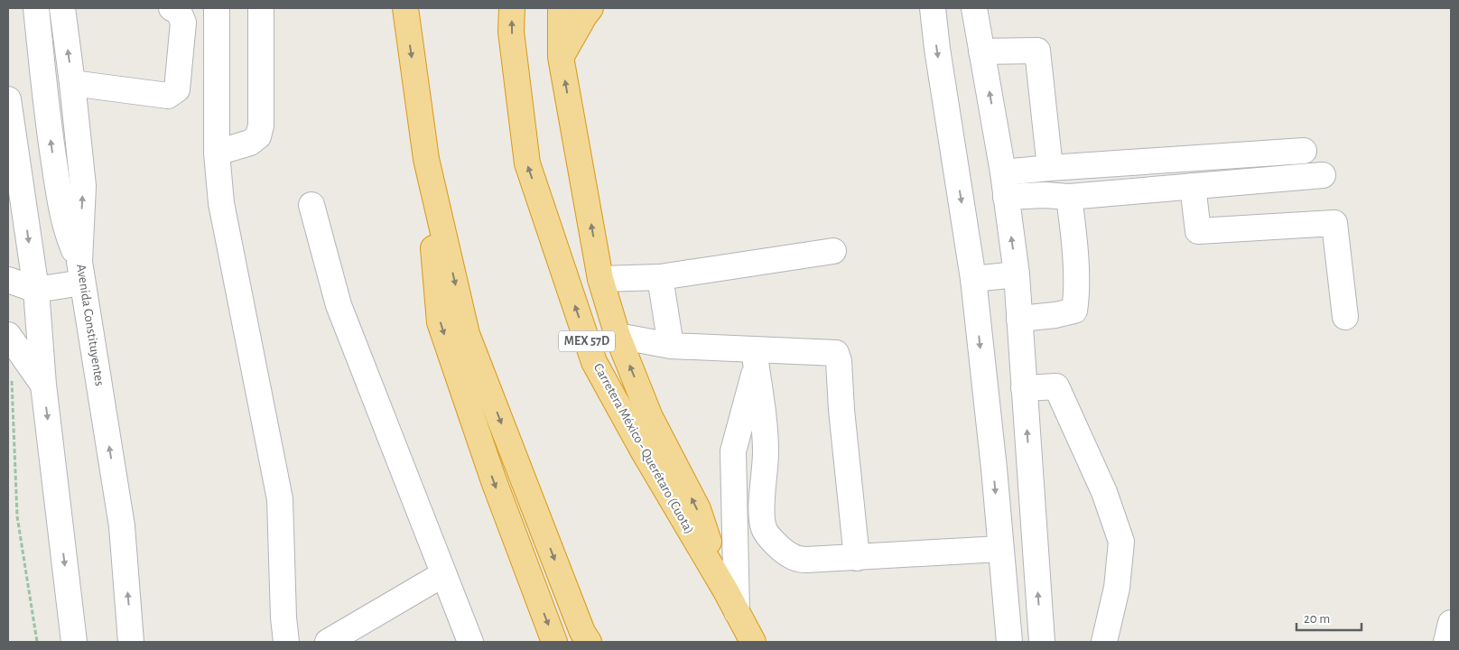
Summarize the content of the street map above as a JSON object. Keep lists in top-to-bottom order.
{
  "streets": {
    "highway": ["MEX 57D", "Carretera México - Querétaro (Cuota)"],
    "street": ["Avenida Constituyentes"]
  },
  "scale_bar": "20 m"
}
